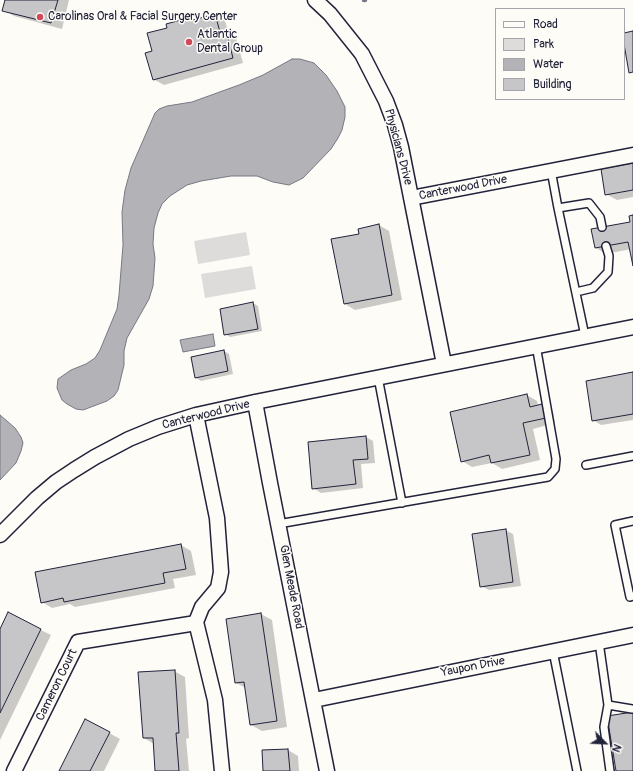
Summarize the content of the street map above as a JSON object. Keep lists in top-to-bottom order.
{
  "streets": {
    "street": [
      "Physicians Drive",
      "Canterwood Drive",
      "Glen Meade Road",
      "Yaupon Drive",
      "Cameron Court"
    ]
  },
  "crossings": [
    ["Physicians Drive", "Canterwood Drive"],
    ["Canterwood Drive", "Glen Meade Road"],
    ["Glen Meade Road", "Yaupon Drive"]
  ],
  "places": ["Carolinas Oral & Facial Surgery Center", "Atlantic Dental Group"],
  "legend": [
    "Road",
    "Park",
    "Water",
    "Building"
  ],
  "north": "bottom right"
}
